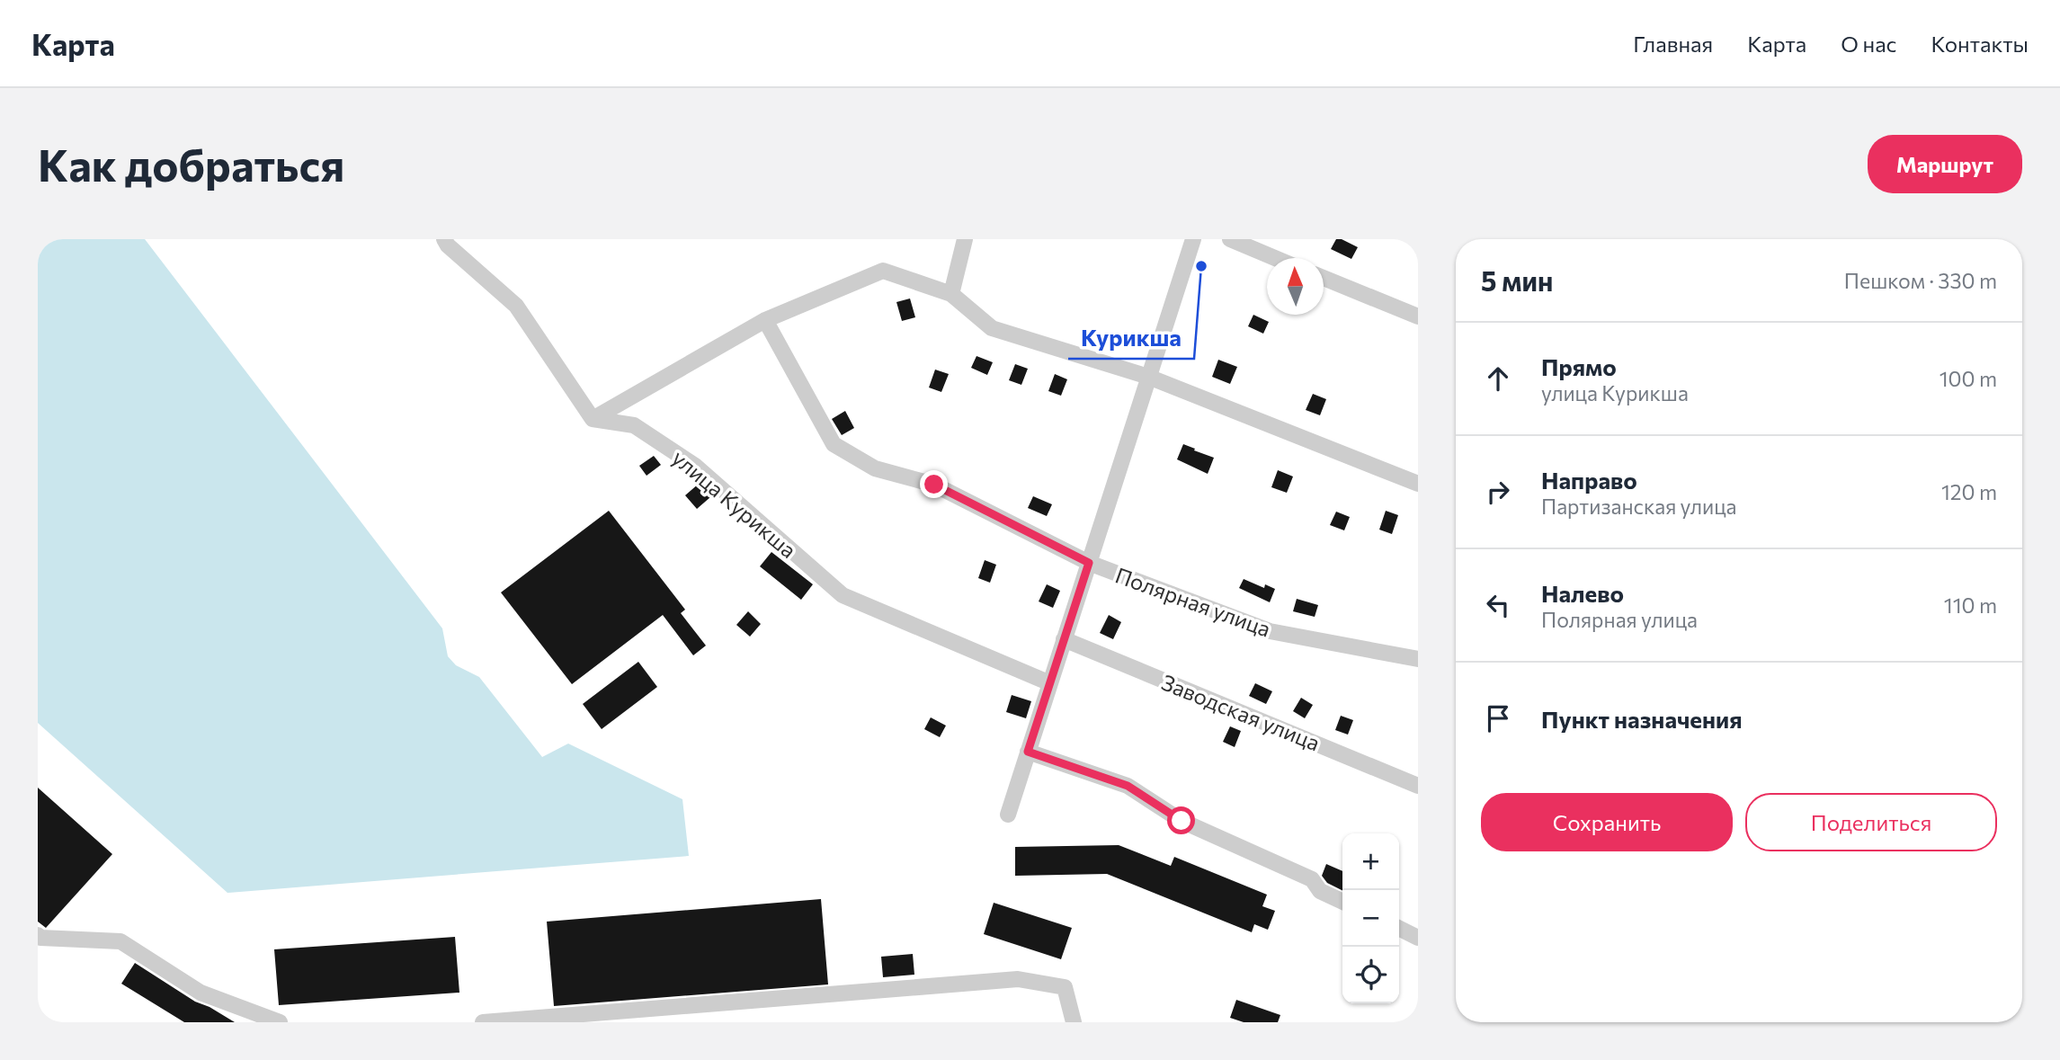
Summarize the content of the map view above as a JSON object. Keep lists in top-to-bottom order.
{
  "streets": {
    "street": ["улица Курикша", "Полярная улица", "Заводская улица"]
  },
  "places": ["Курикша"],
  "north": "top",
  "page": {
    "header": "Карта",
    "nav": [
      "Главная",
      "Карта",
      "О нас",
      "Контакты"
    ],
    "buttons": [
      "Маршрут",
      ["Сохранить", "Поделиться"]
    ],
    "title": "Как добраться",
    "heading": ["5 мин", "Пешком · 330 m"],
    "list": [
      ["Прямо", "улица Курикша", "100 m"],
      ["Направо", "Партизанская улица", "120 m"],
      ["Налево", "Полярная улица", "110 m"],
      "Пункт назначения"
    ],
    "map_buttons": ["+", "−"]
  }
}
